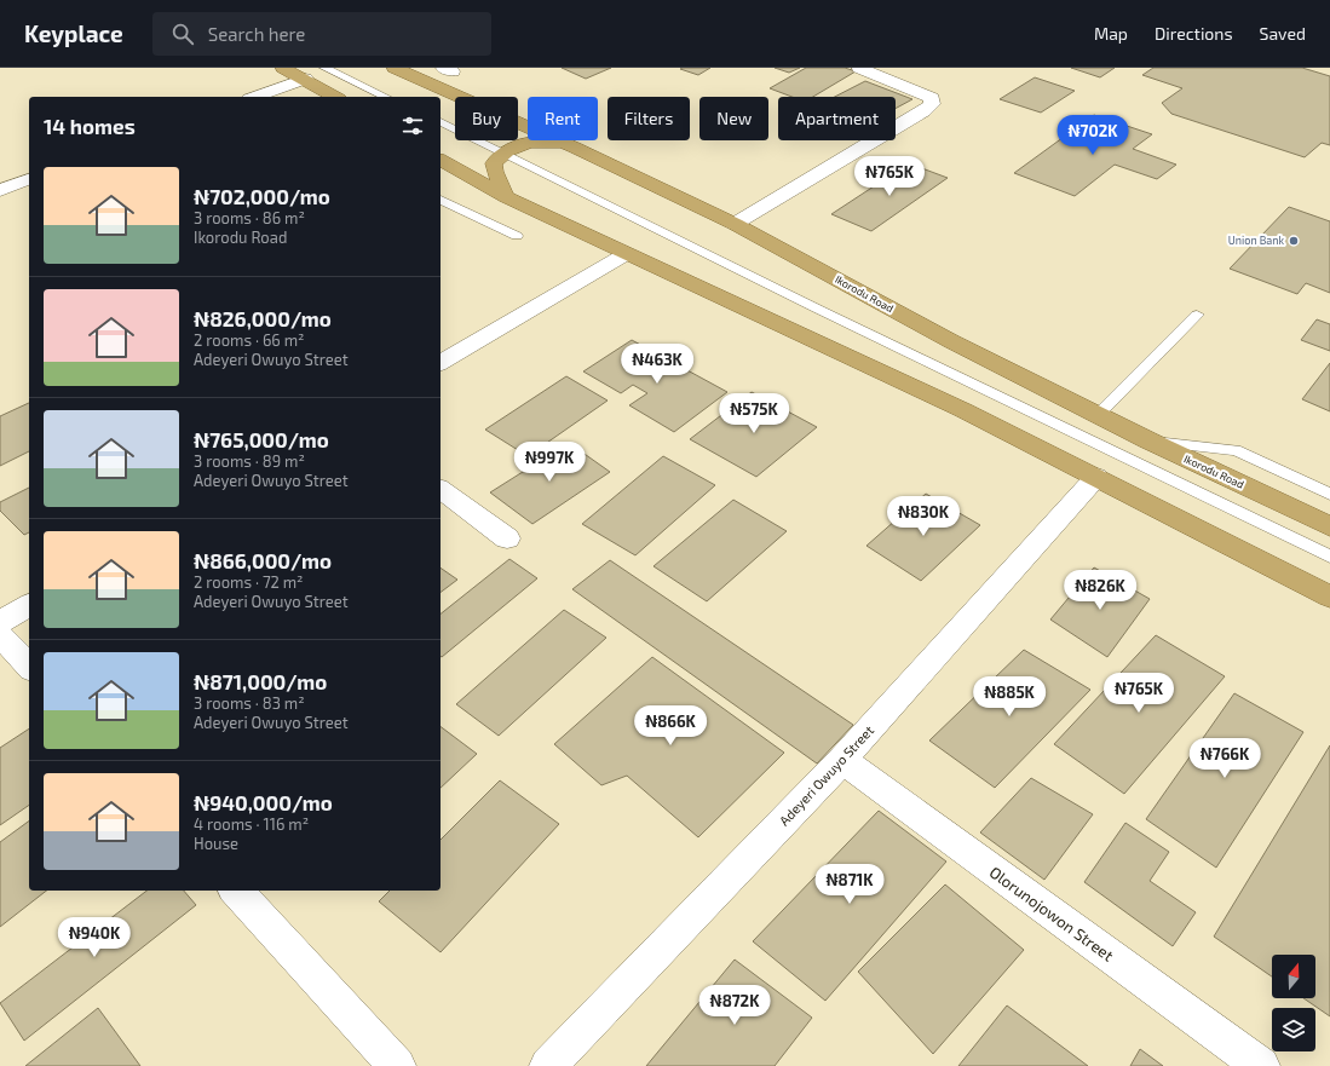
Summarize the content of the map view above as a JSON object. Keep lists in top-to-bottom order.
{
  "streets": {
    "highway": ["Ikorodu Road"],
    "street": ["Adeyeri Owuyo Street", "Olorunojowon Street"]
  },
  "crossings": [
    ["Adeyeri Owuyo Street", "Olorunojowon Street"]
  ],
  "places": ["Union Bank"],
  "north": "top",
  "page": {
    "header": "Keyplace",
    "search": "Search here",
    "nav": ["Map", "Directions", "Saved"],
    "chip": [
      "Buy",
      "Rent",
      "Filters",
      "New",
      "Apartment"
    ],
    "heading": "14 homes",
    "price": [
      "₦702K",
      "₦765K",
      "₦463K",
      "₦575K",
      "₦997K",
      "₦830K",
      "₦826K",
      "₦765K",
      "₦885K",
      "₦866K",
      "₦766K",
      "₦871K",
      "₦940K",
      "₦872K"
    ],
    "list": [
      {
        "name": "₦702,000/mo",
        "note": "3 rooms · 86 m² · Ikorodu Road"
      },
      {
        "name": "₦826,000/mo",
        "note": "2 rooms · 66 m² · Adeyeri Owuyo Street"
      },
      {
        "name": "₦765,000/mo",
        "note": "3 rooms · 89 m² · Adeyeri Owuyo Street"
      },
      {
        "name": "₦866,000/mo",
        "note": "2 rooms · 72 m² · Adeyeri Owuyo Street"
      },
      {
        "name": "₦871,000/mo",
        "note": "3 rooms · 83 m² · Adeyeri Owuyo Street"
      },
      {
        "name": "₦940,000/mo",
        "note": "4 rooms · 116 m² · House"
      }
    ]
  }
}
